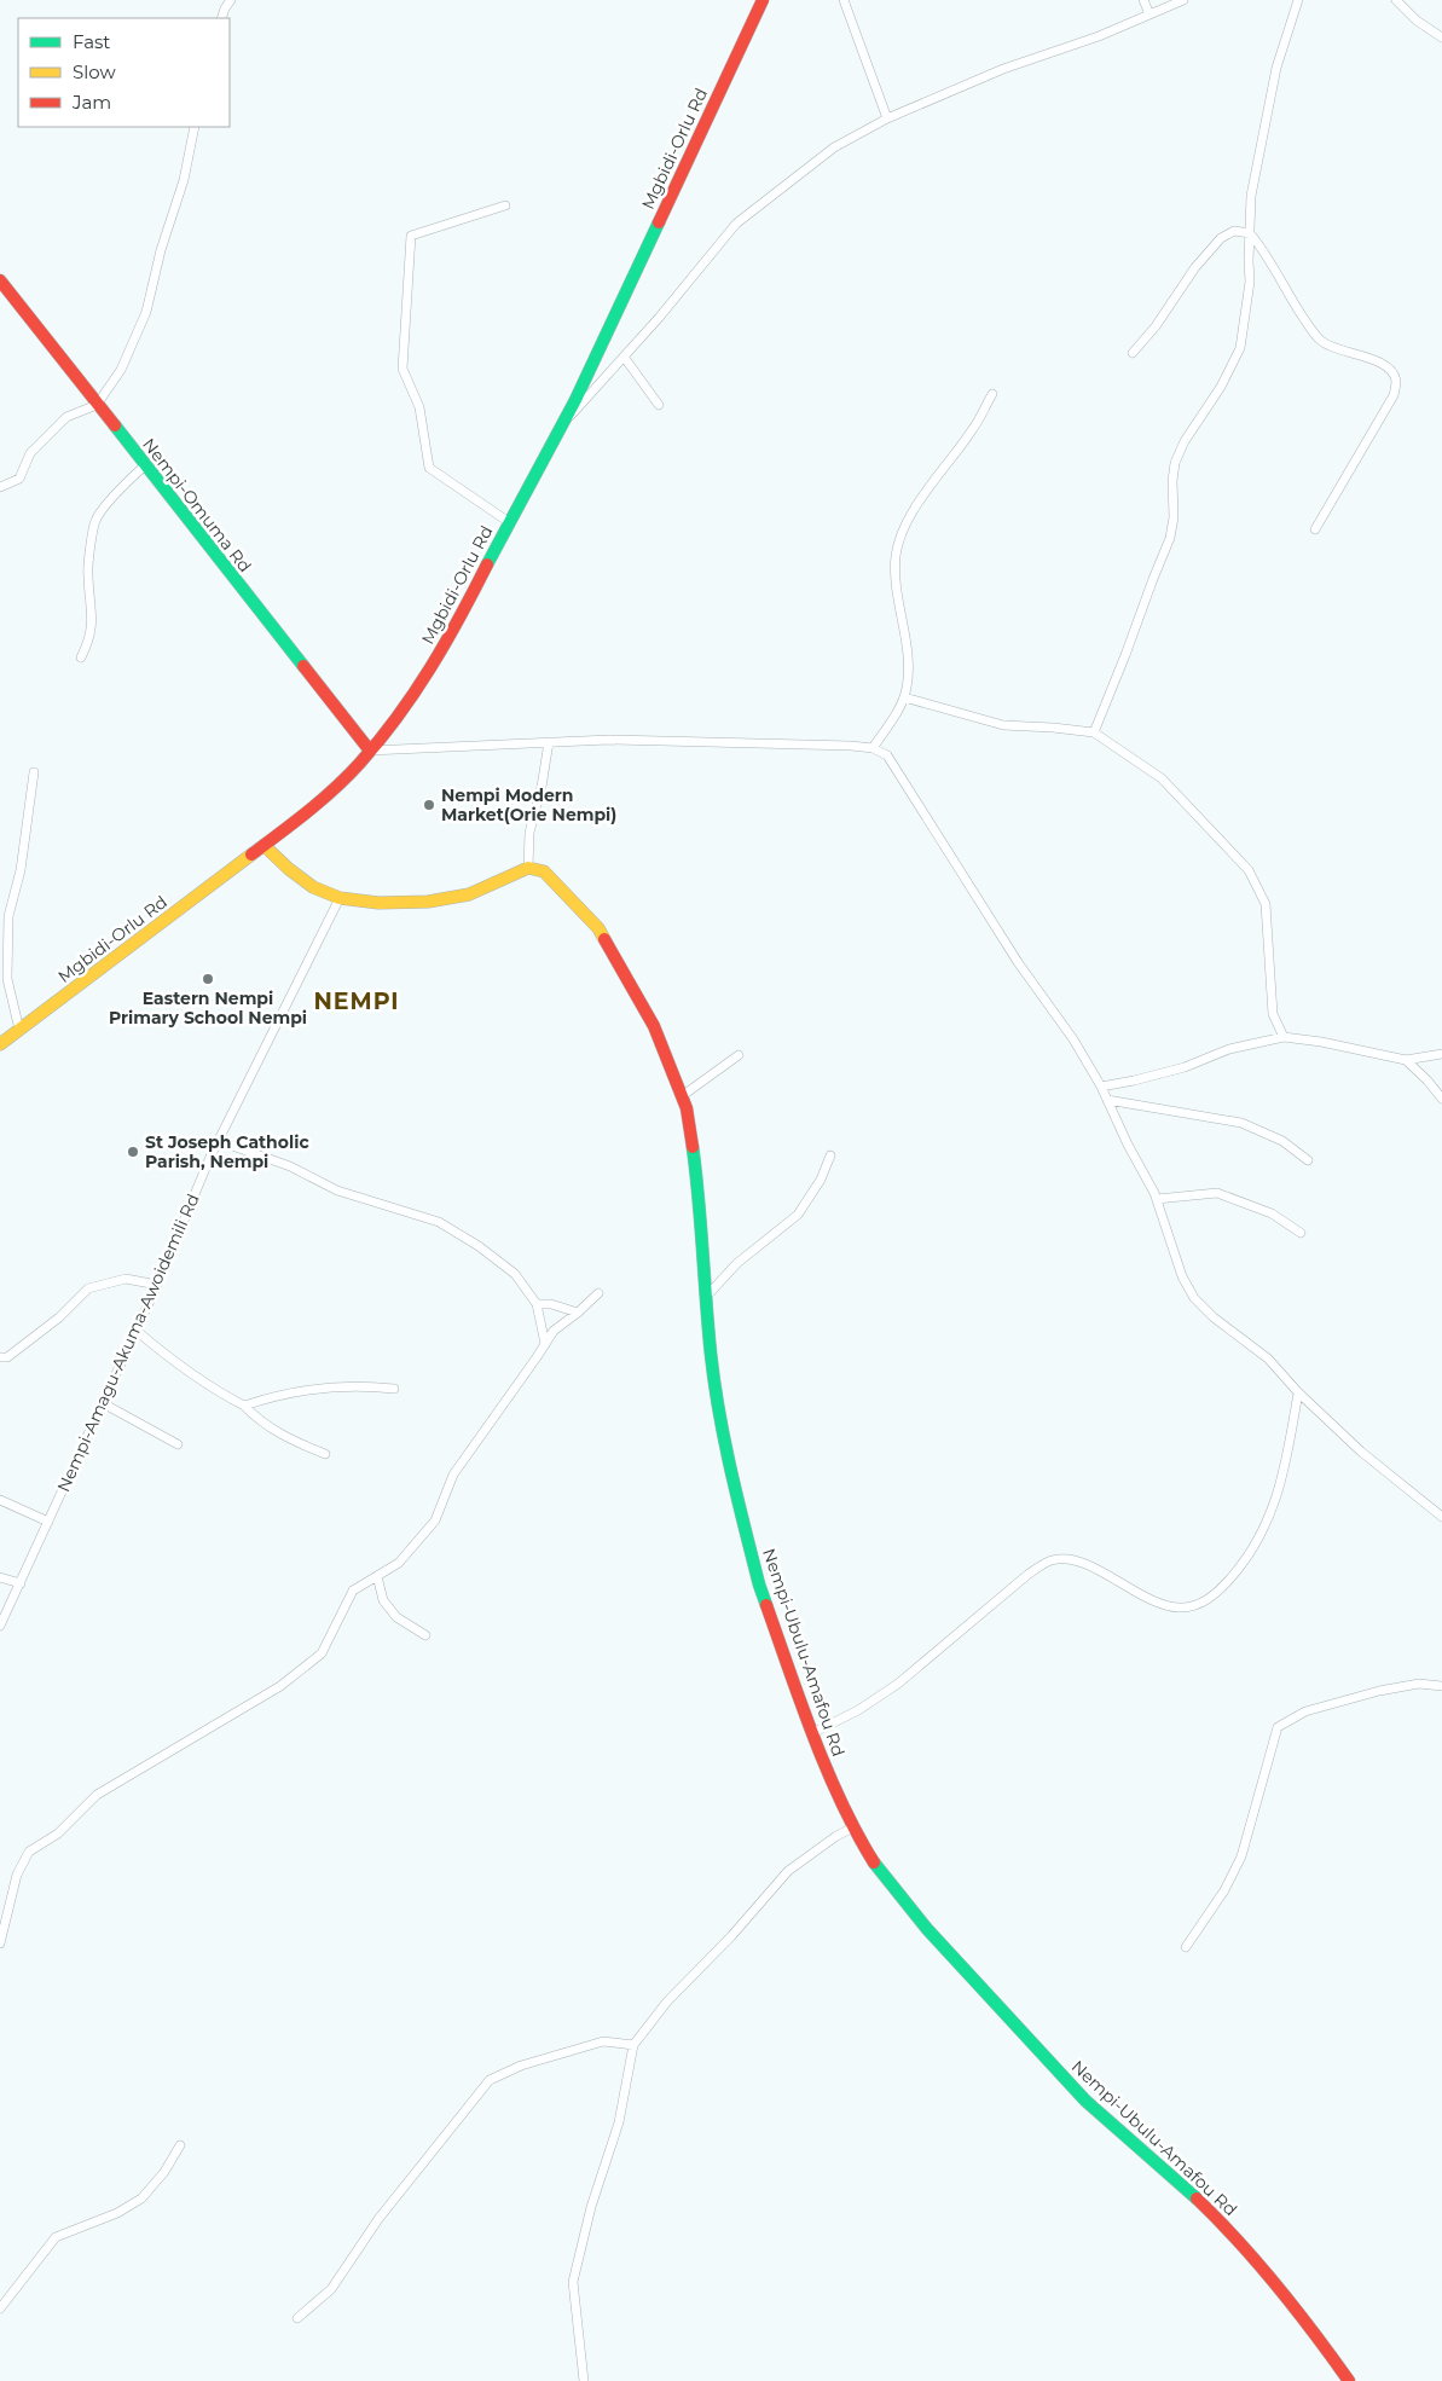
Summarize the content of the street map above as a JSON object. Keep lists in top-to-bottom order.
{
  "streets": {
    "street": [
      "Mgbidi-Orlu Rd",
      "Nempi-Omuma Rd",
      "Nempi-Amagu-Akuma-Awoidemili Rd",
      "Nempi-Ubulu-Amafou Rd"
    ]
  },
  "crossings": [
    ["Mgbidi-Orlu Rd", "Nempi-Omuma Rd"]
  ],
  "districts": ["NEMPI"],
  "places": ["Nempi Modern Market(Orie Nempi)", "Eastern Nempi Primary School Nempi", "St Joseph Catholic Parish, Nempi"],
  "legend": ["Fast", "Slow", "Jam"]
}
